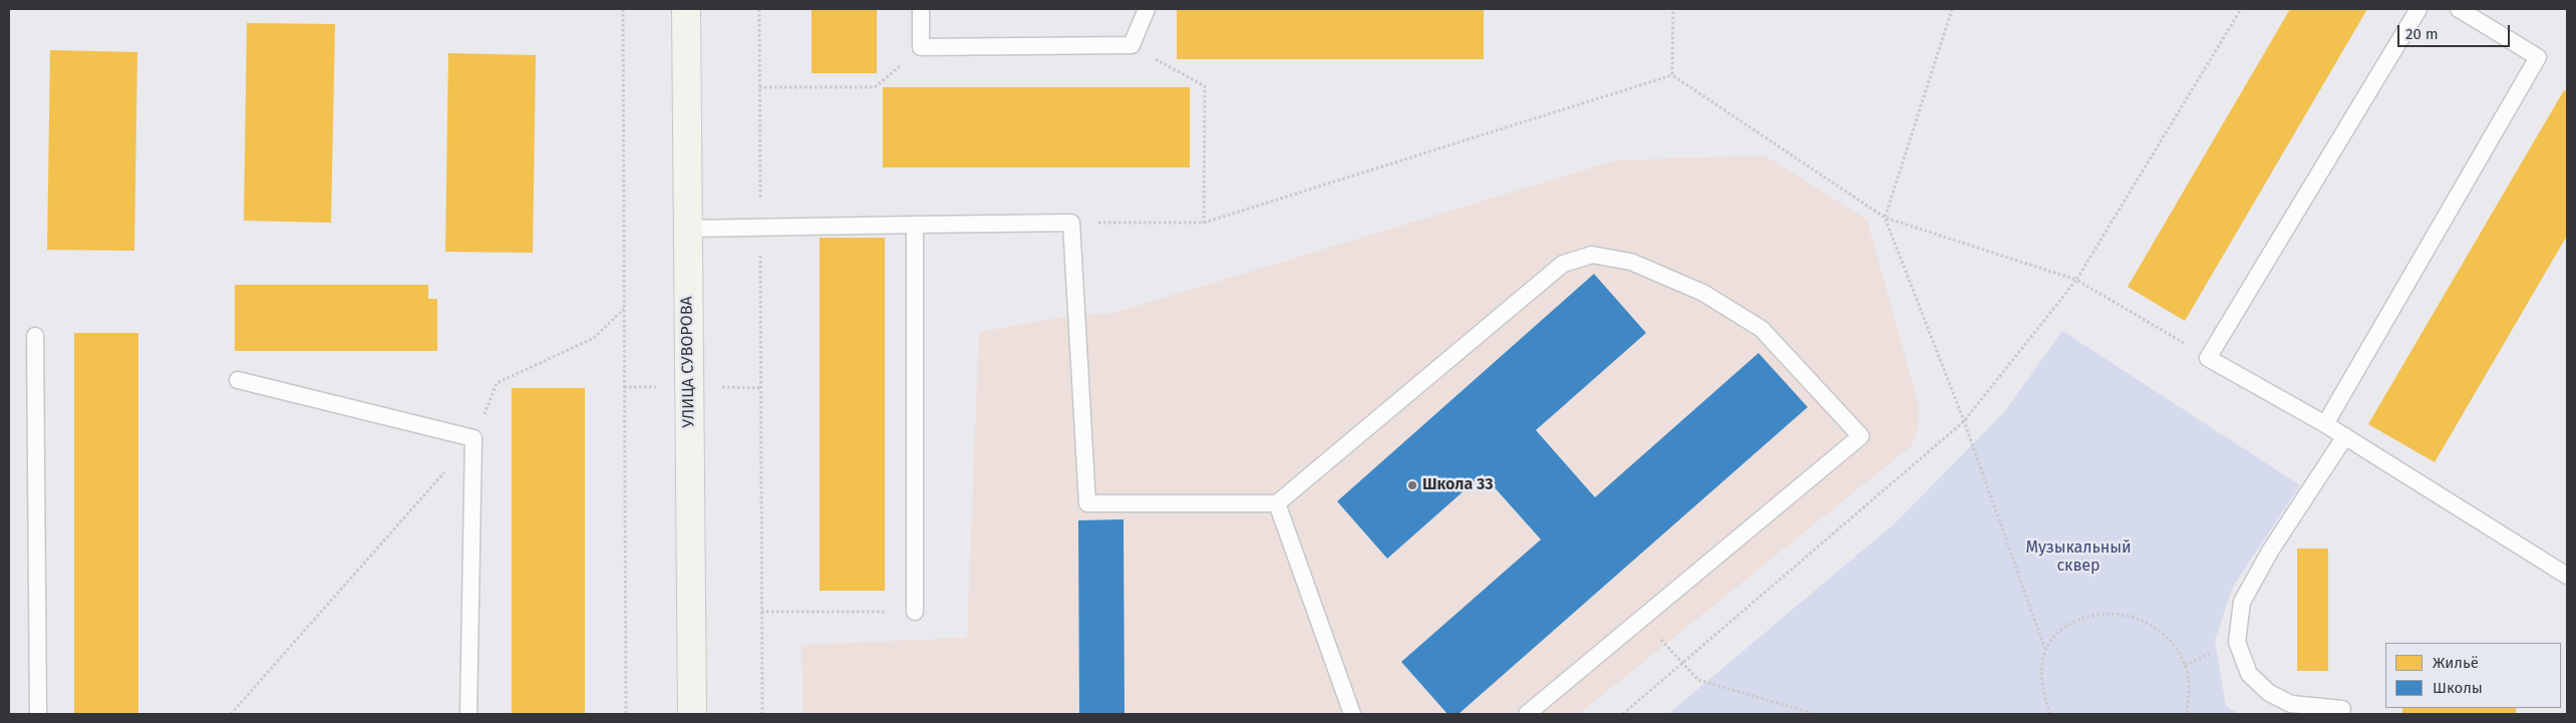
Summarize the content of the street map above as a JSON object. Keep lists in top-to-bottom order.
{
  "streets": {
    "main road": ["УЛИЦА СУВОРОВА"]
  },
  "parks": ["Музыкальный сквер"],
  "places": ["Школа 33"],
  "legend": ["Жильё", "Школы"],
  "scale_bar": "20 m"
}
